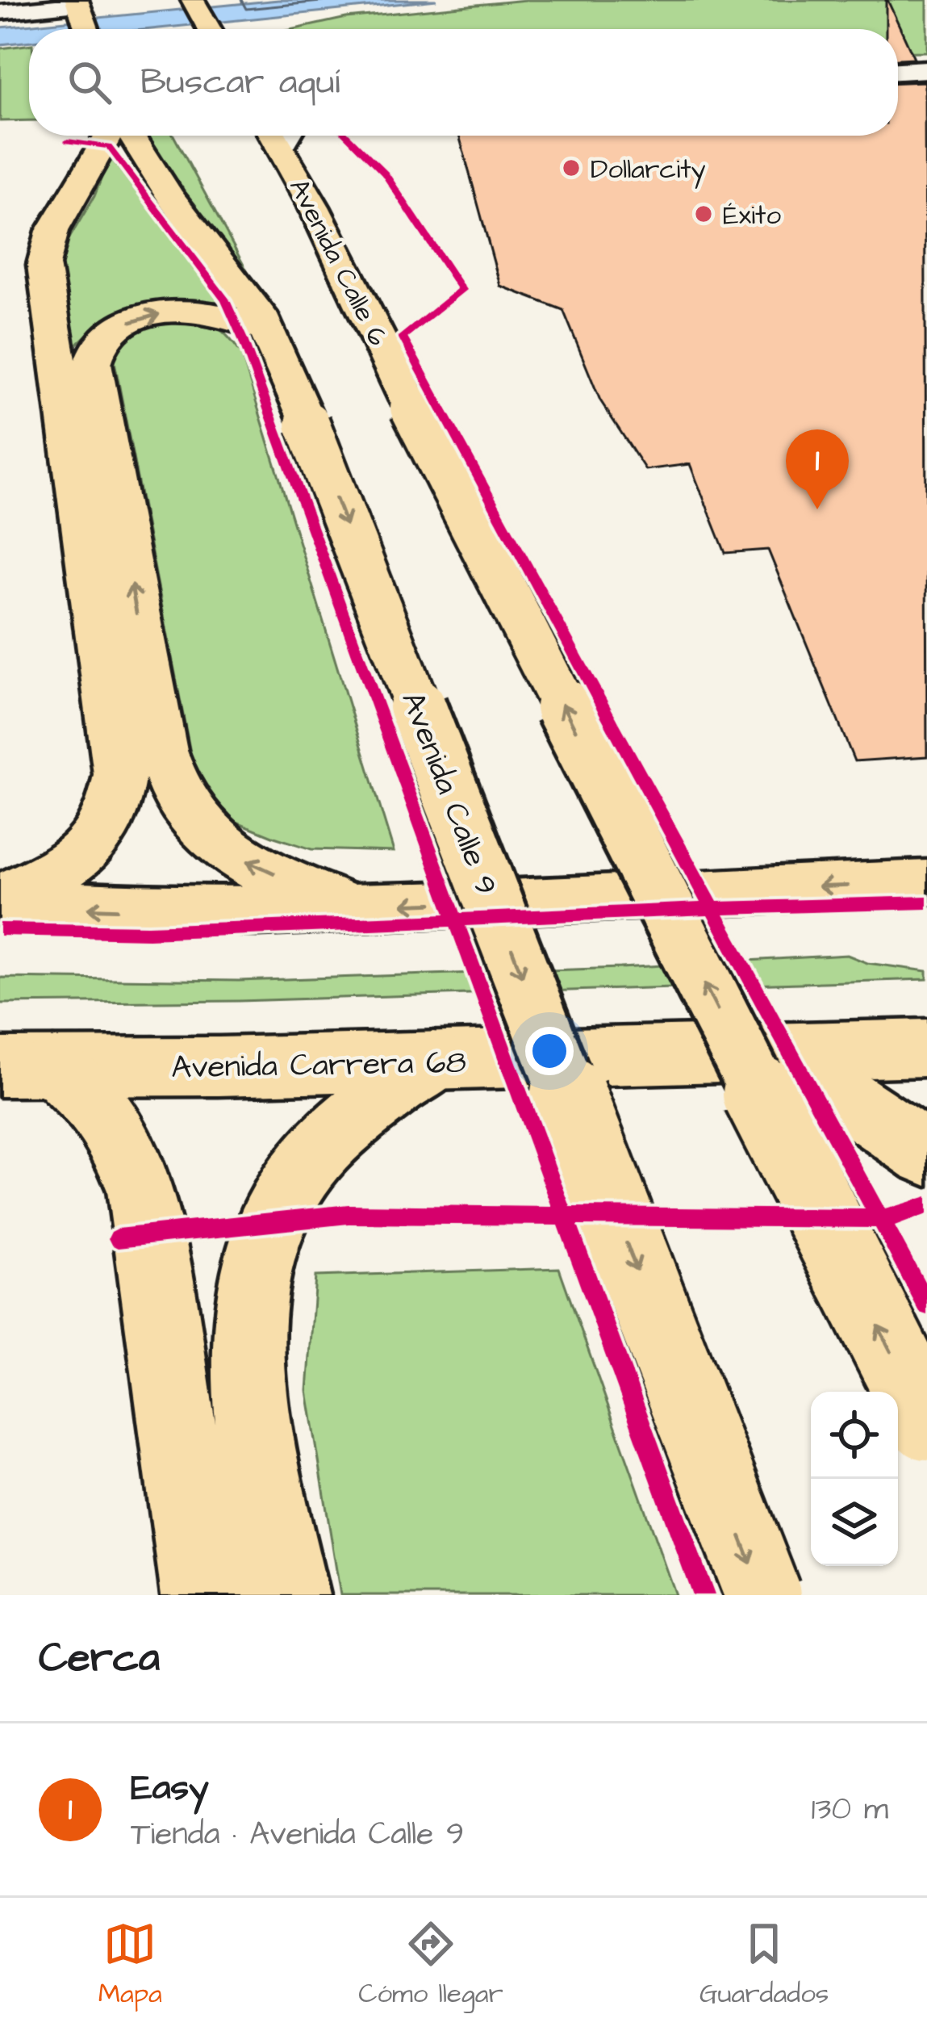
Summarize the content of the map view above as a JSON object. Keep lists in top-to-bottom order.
{
  "streets": {
    "main road": ["Avenida Calle 6", "Avenida Calle 9", "Avenida Carrera 68"]
  },
  "one_way": ["Avenida Calle 6", "Avenida Calle 9"],
  "places": ["Dollarcity", "Éxito"],
  "page": {
    "search": "Buscar aquí",
    "pins": "1",
    "heading": "Cerca",
    "list": [
      {
        "mark": "1",
        "name": "Easy",
        "note": "Tienda · Avenida Calle 9",
        "value": "130 m"
      }
    ],
    "nav": ["Mapa", "Cómo llegar", "Guardados"]
  }
}
